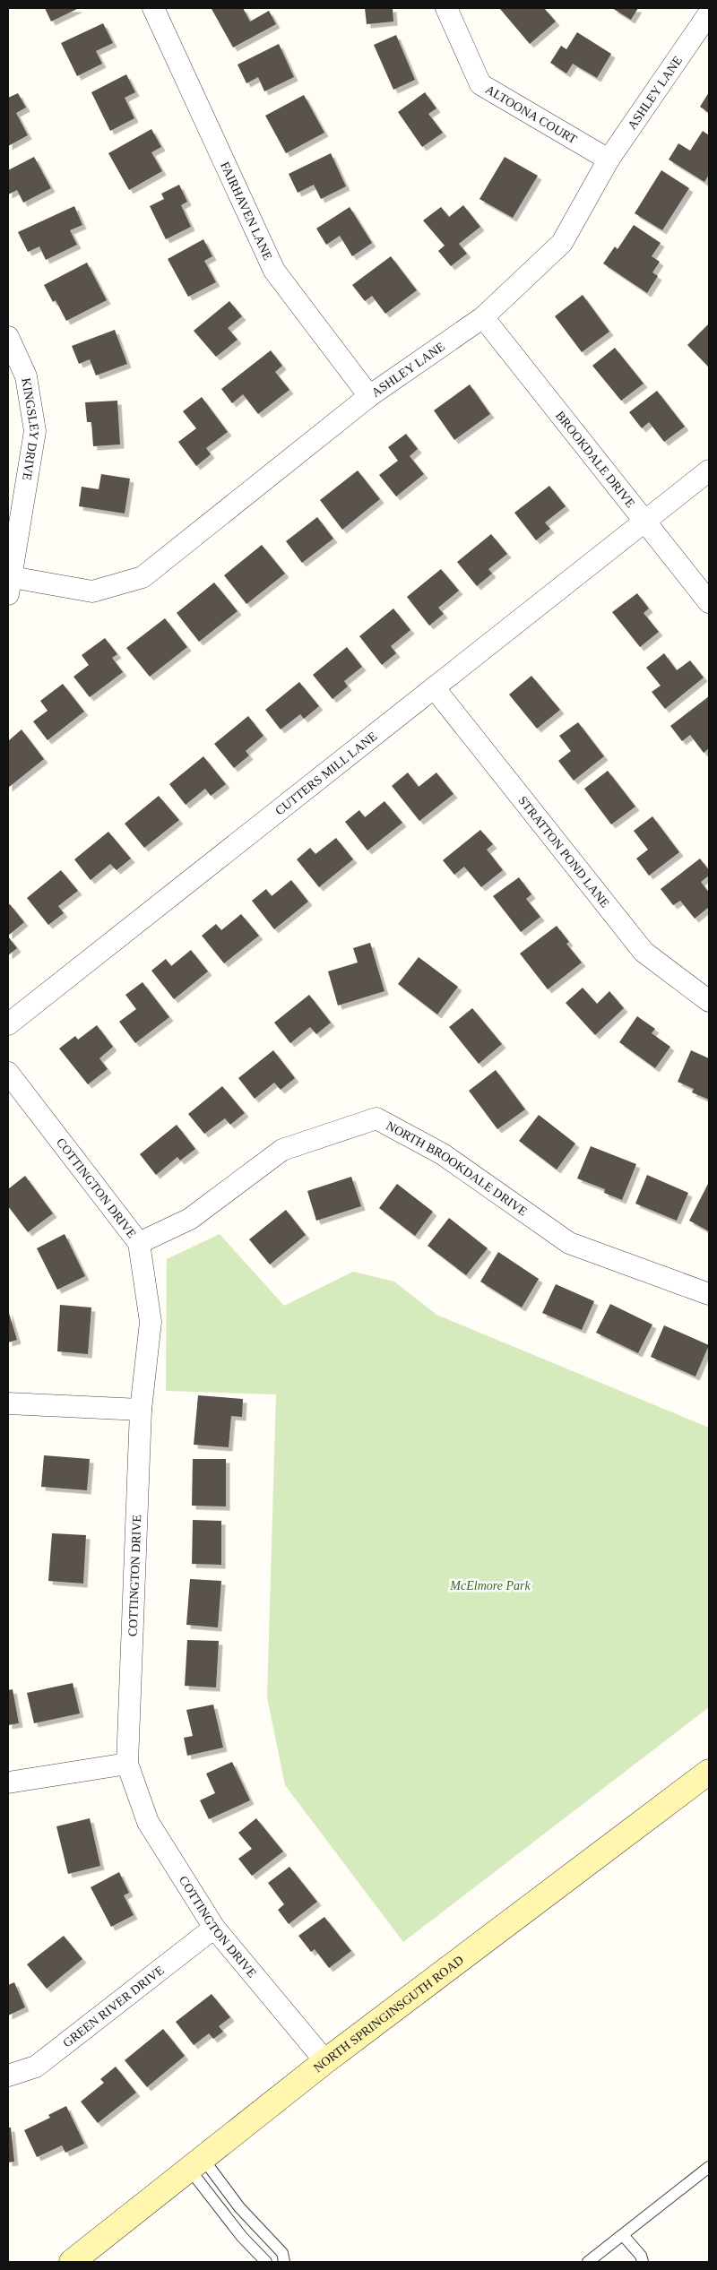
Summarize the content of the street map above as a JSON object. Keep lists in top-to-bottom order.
{
  "streets": {
    "street": [
      "ASHLEY LANE",
      "ALTOONA COURT",
      "FAIRHAVEN LANE",
      "KINGSLEY DRIVE",
      "BROOKDALE DRIVE",
      "CUTTERS MILL LANE",
      "STRATTON POND LANE",
      "NORTH BROOKDALE DRIVE",
      "COTTINGTON DRIVE",
      "GREEN RIVER DRIVE",
      "NORTH SPRINGINSGUTH ROAD"
    ]
  },
  "crossings": [
    ["ASHLEY LANE", "ALTOONA COURT"],
    ["ASHLEY LANE", "FAIRHAVEN LANE"],
    ["ASHLEY LANE", "KINGSLEY DRIVE"],
    ["ASHLEY LANE", "BROOKDALE DRIVE"],
    ["BROOKDALE DRIVE", "CUTTERS MILL LANE"],
    ["CUTTERS MILL LANE", "STRATTON POND LANE"],
    ["NORTH BROOKDALE DRIVE", "COTTINGTON DRIVE"],
    ["COTTINGTON DRIVE", "GREEN RIVER DRIVE"],
    ["COTTINGTON DRIVE", "NORTH SPRINGINSGUTH ROAD"]
  ],
  "parks": ["McElmore Park"]
}
